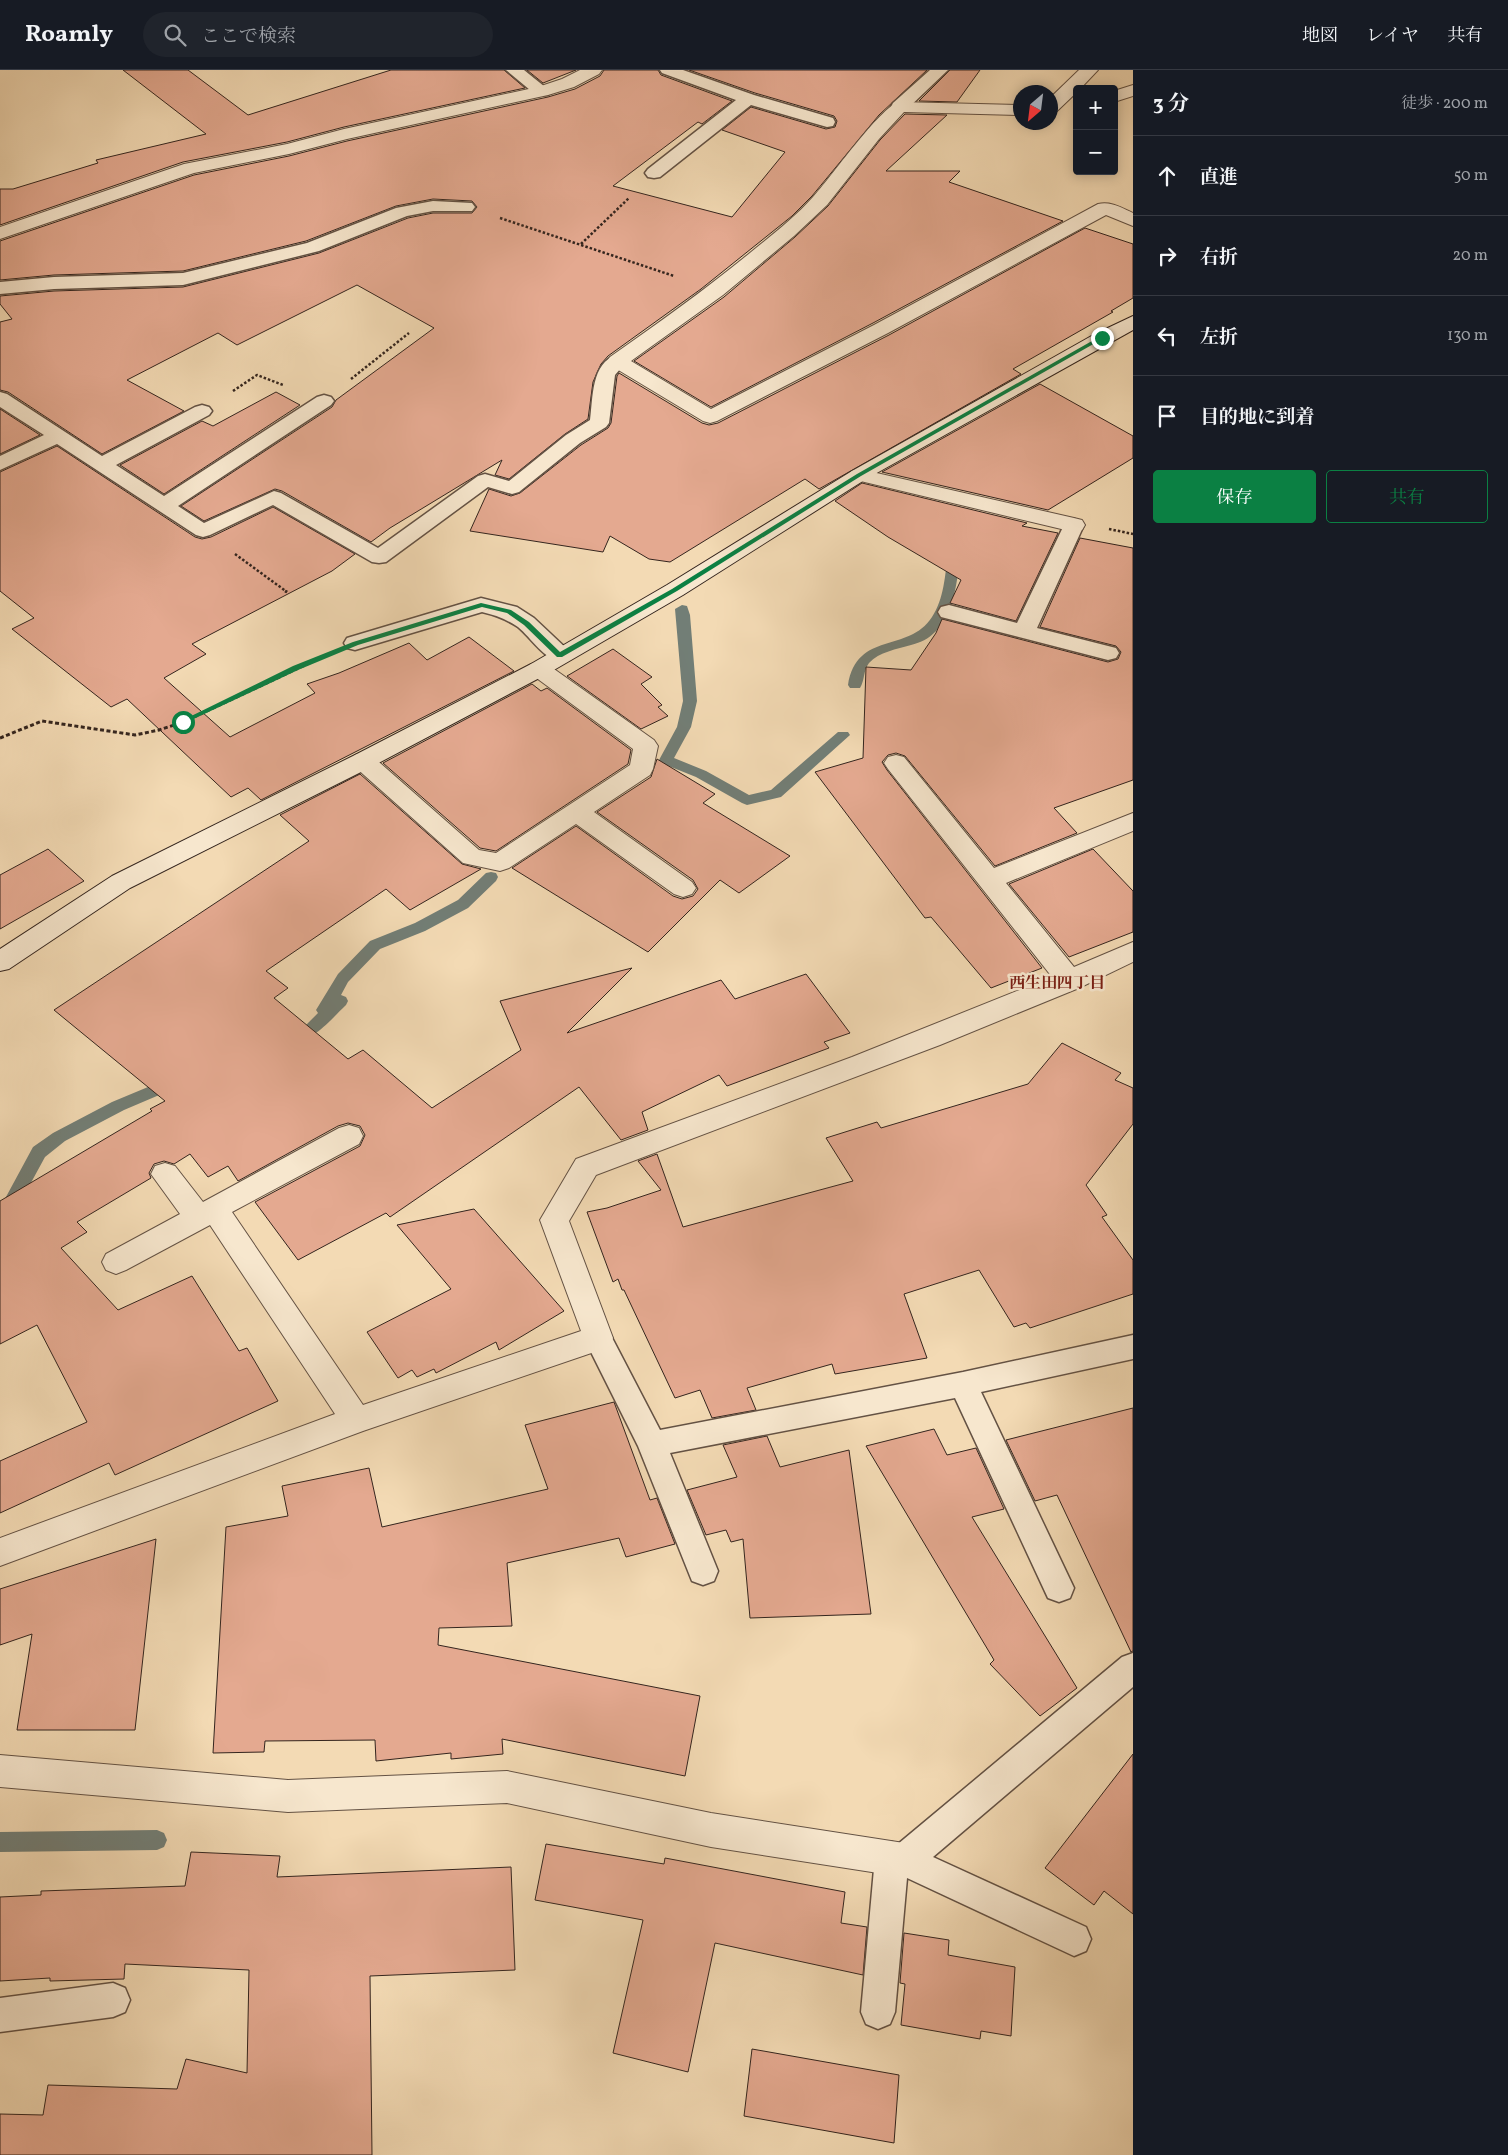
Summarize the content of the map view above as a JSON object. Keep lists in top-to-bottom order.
{
  "districts": ["西生田四丁目"],
  "north": "bottom left",
  "page": {
    "header": "Roamly",
    "search": "ここで検索",
    "nav": ["地図", "レイヤ", "共有"],
    "heading": ["3 分", "徒歩 · 200 m"],
    "map_buttons": ["+", "−"],
    "list": [
      ["直進", "50 m"],
      ["右折", "20 m"],
      ["左折", "130 m"],
      "目的地に到着"
    ],
    "buttons": ["保存", "共有"]
  }
}
